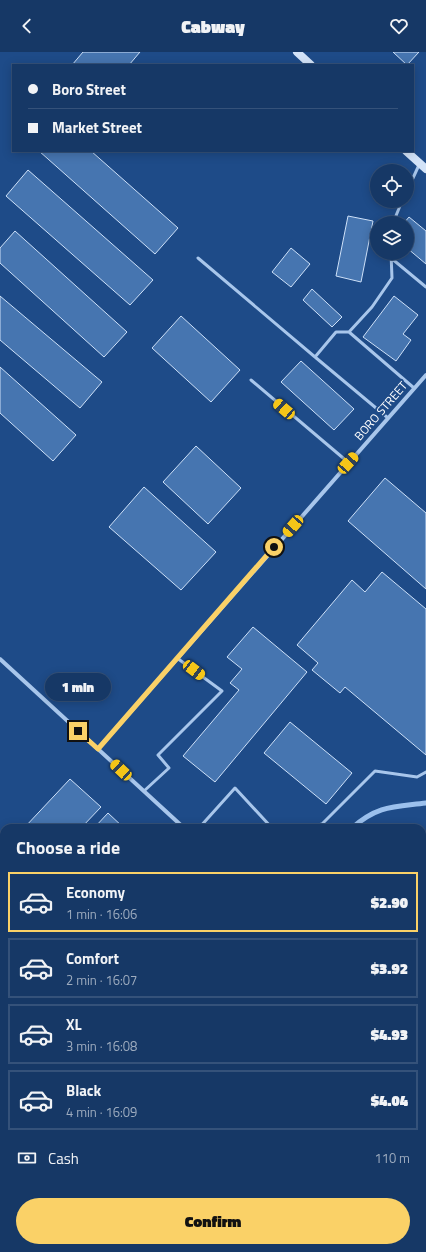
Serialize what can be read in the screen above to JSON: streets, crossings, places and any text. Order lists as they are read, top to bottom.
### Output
{
  "streets": {
    "street": ["BORO STREET"]
  },
  "page": {
    "header": "Cabway",
    "banner": ["Boro Street", "Market Street"],
    "bubble": "1 min",
    "heading": "Choose a ride",
    "list": [
      {
        "name": "Economy",
        "note": "1 min · 16:06",
        "value": "$2.90"
      },
      {
        "name": "Comfort",
        "note": "2 min · 16:07",
        "value": "$3.92"
      },
      {
        "name": "XL",
        "note": "3 min · 16:08",
        "value": "$4.93"
      },
      {
        "name": "Black",
        "note": "4 min · 16:09",
        "value": "$4.04"
      }
    ],
    "pay": ["Cash", "110 m"],
    "buttons": "Confirm"
  }
}
